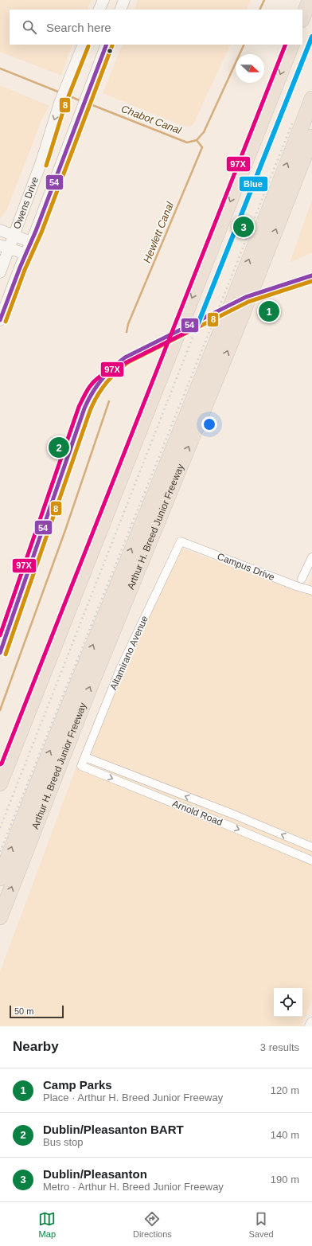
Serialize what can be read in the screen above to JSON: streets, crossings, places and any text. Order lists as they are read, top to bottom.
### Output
{
  "streets": {
    "highway": ["Arthur H. Breed Junior Freeway"],
    "street": [
      "Owens Drive",
      "Campus Drive",
      "Altamirano Avenue",
      "Arnold Road"
    ]
  },
  "crossings": [
    ["Campus Drive", "Altamirano Avenue"],
    ["Altamirano Avenue", "Arnold Road"]
  ],
  "water": ["Chabot Canal", "Hewlett Canal"],
  "lines": [
    "transit line Blue",
    "transit line 54",
    "transit line 97X",
    "transit line 8"
  ],
  "scale_bar": "50 m",
  "north": "right",
  "page": {
    "search": "Search here",
    "pins": ["3", "1", "2"],
    "scale": "50 m",
    "heading": ["Nearby", "3 results"],
    "list": [
      {
        "mark": "1",
        "name": "Camp Parks",
        "note": "Place · Arthur H. Breed Junior Freeway",
        "value": "120 m"
      },
      {
        "mark": "2",
        "name": "Dublin/Pleasanton BART",
        "note": "Bus stop",
        "value": "140 m"
      },
      {
        "mark": "3",
        "name": "Dublin/Pleasanton",
        "note": "Metro · Arthur H. Breed Junior Freeway",
        "value": "190 m"
      }
    ],
    "nav": ["Map", "Directions", "Saved"]
  }
}
